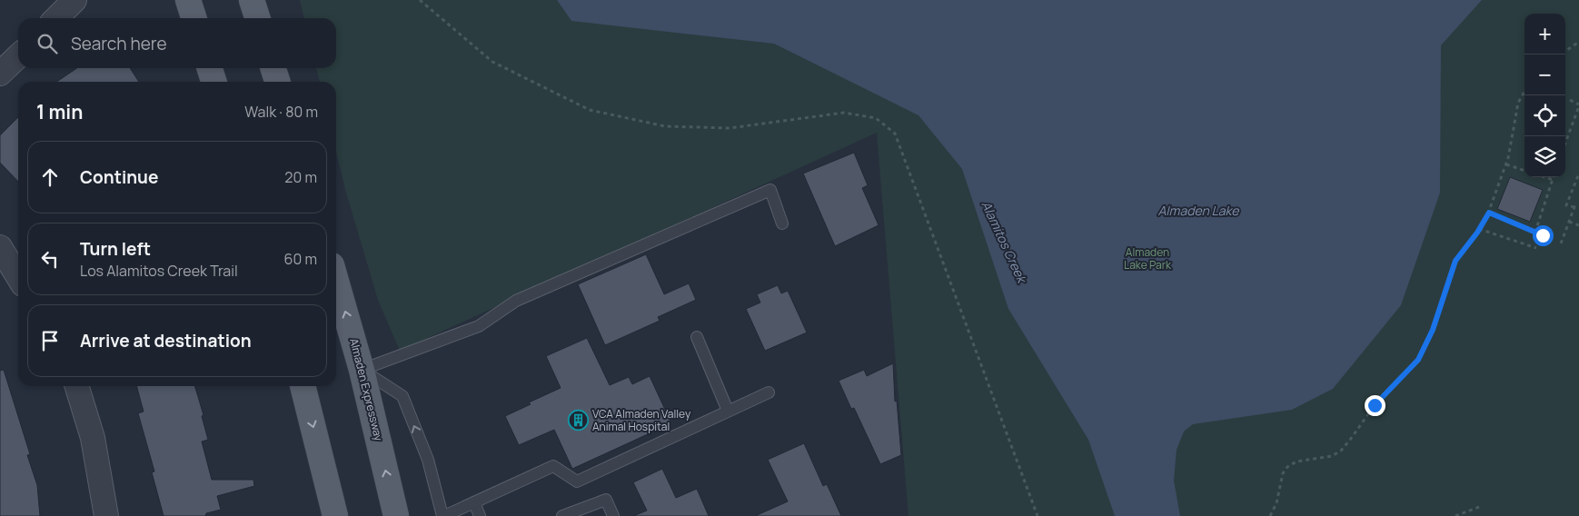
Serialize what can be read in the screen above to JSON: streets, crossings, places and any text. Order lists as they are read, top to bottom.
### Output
{
  "streets": {
    "main road": ["Almaden Expressway"]
  },
  "water": ["Almaden Lake", "Alamitos Creek"],
  "parks": ["Almaden Lake Park"],
  "places": {
    "building": ["VCA Almaden Valley Animal Hospital"]
  },
  "page": {
    "map_buttons": ["+", "−"],
    "search": "Search here",
    "heading": ["1 min", "Walk · 80 m"],
    "list": [
      ["Continue", "20 m"],
      ["Turn left", "Los Alamitos Creek Trail", "60 m"],
      "Arrive at destination"
    ]
  }
}
